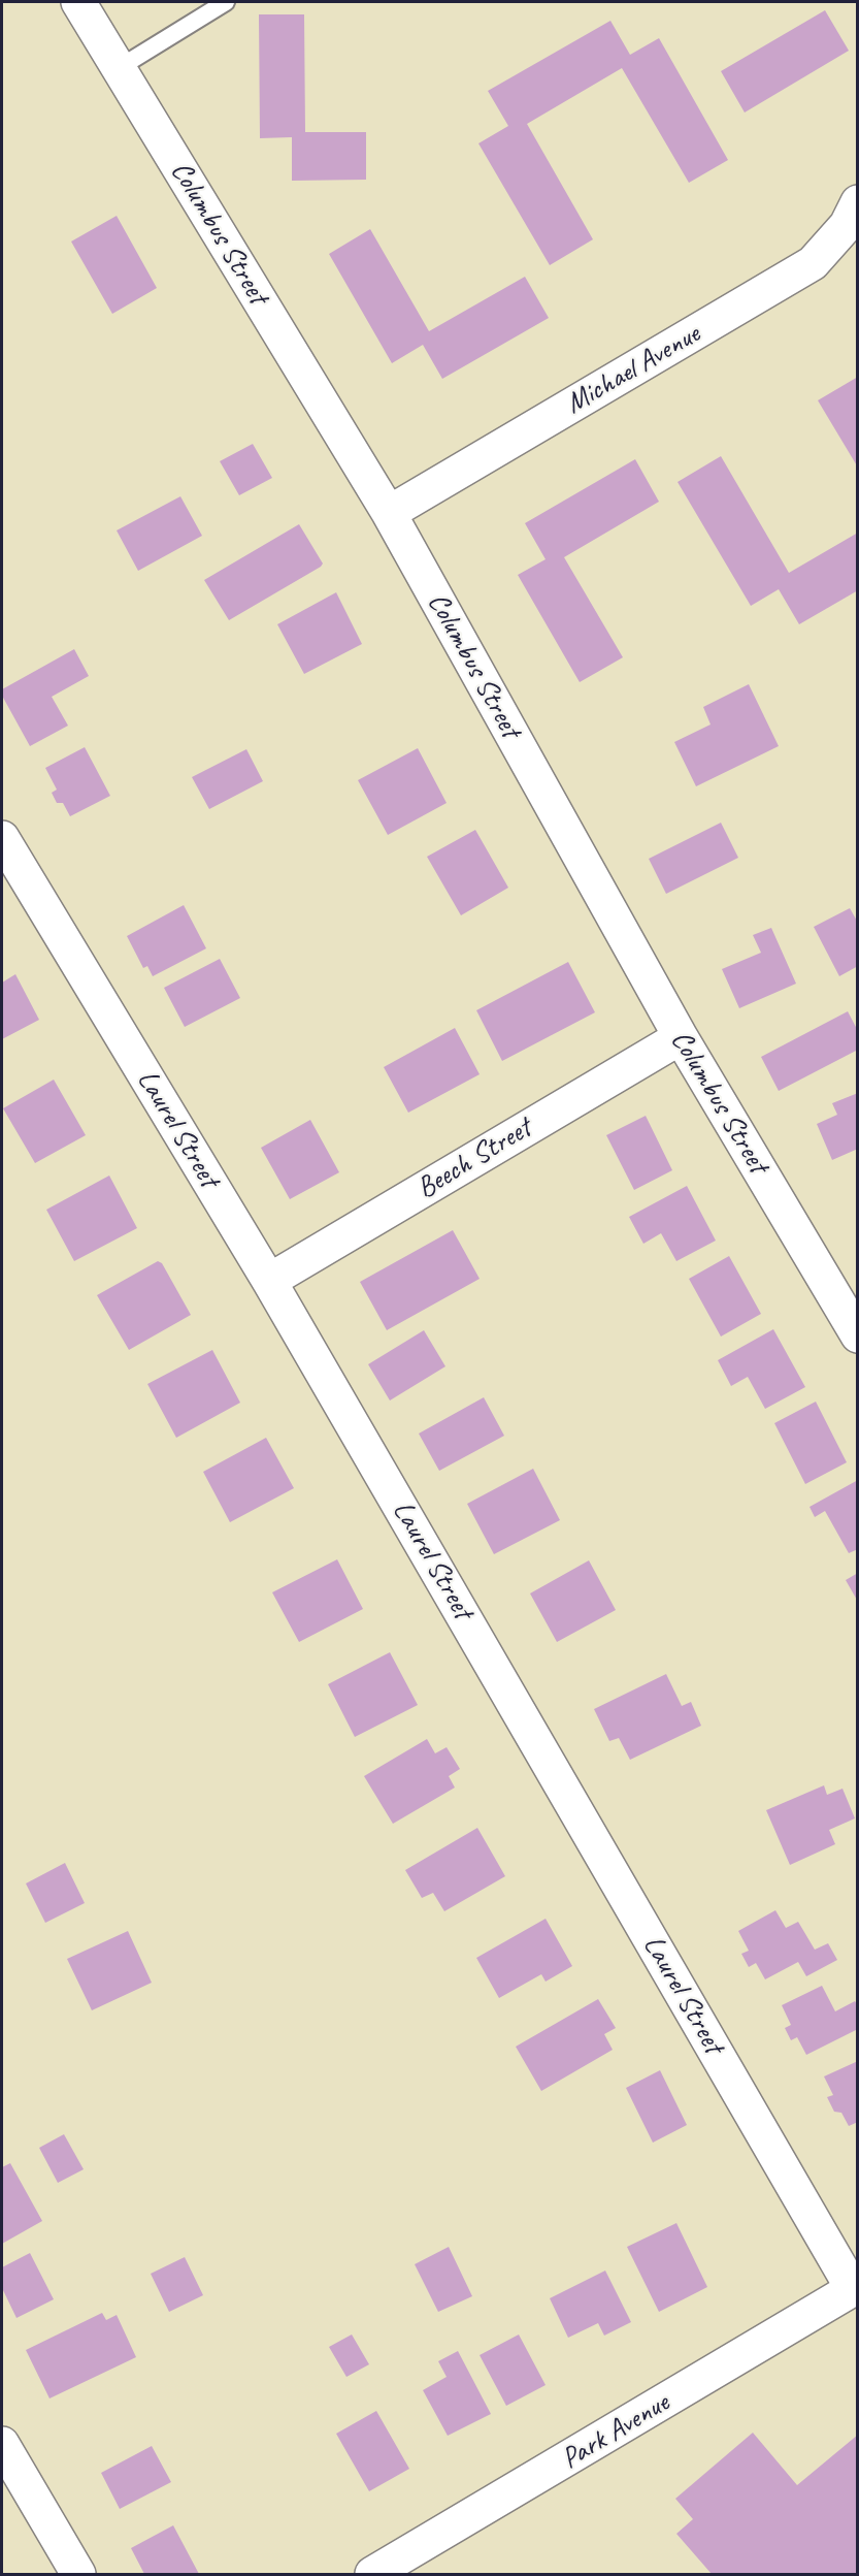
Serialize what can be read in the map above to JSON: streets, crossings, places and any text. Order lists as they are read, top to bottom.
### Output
{
  "streets": {
    "street": [
      "Columbus Street",
      "Michael Avenue",
      "Laurel Street",
      "Beech Street",
      "Park Avenue"
    ]
  },
  "crossings": [
    ["Columbus Street", "Michael Avenue"],
    ["Columbus Street", "Beech Street"],
    ["Laurel Street", "Beech Street"],
    ["Laurel Street", "Park Avenue"]
  ]
}
